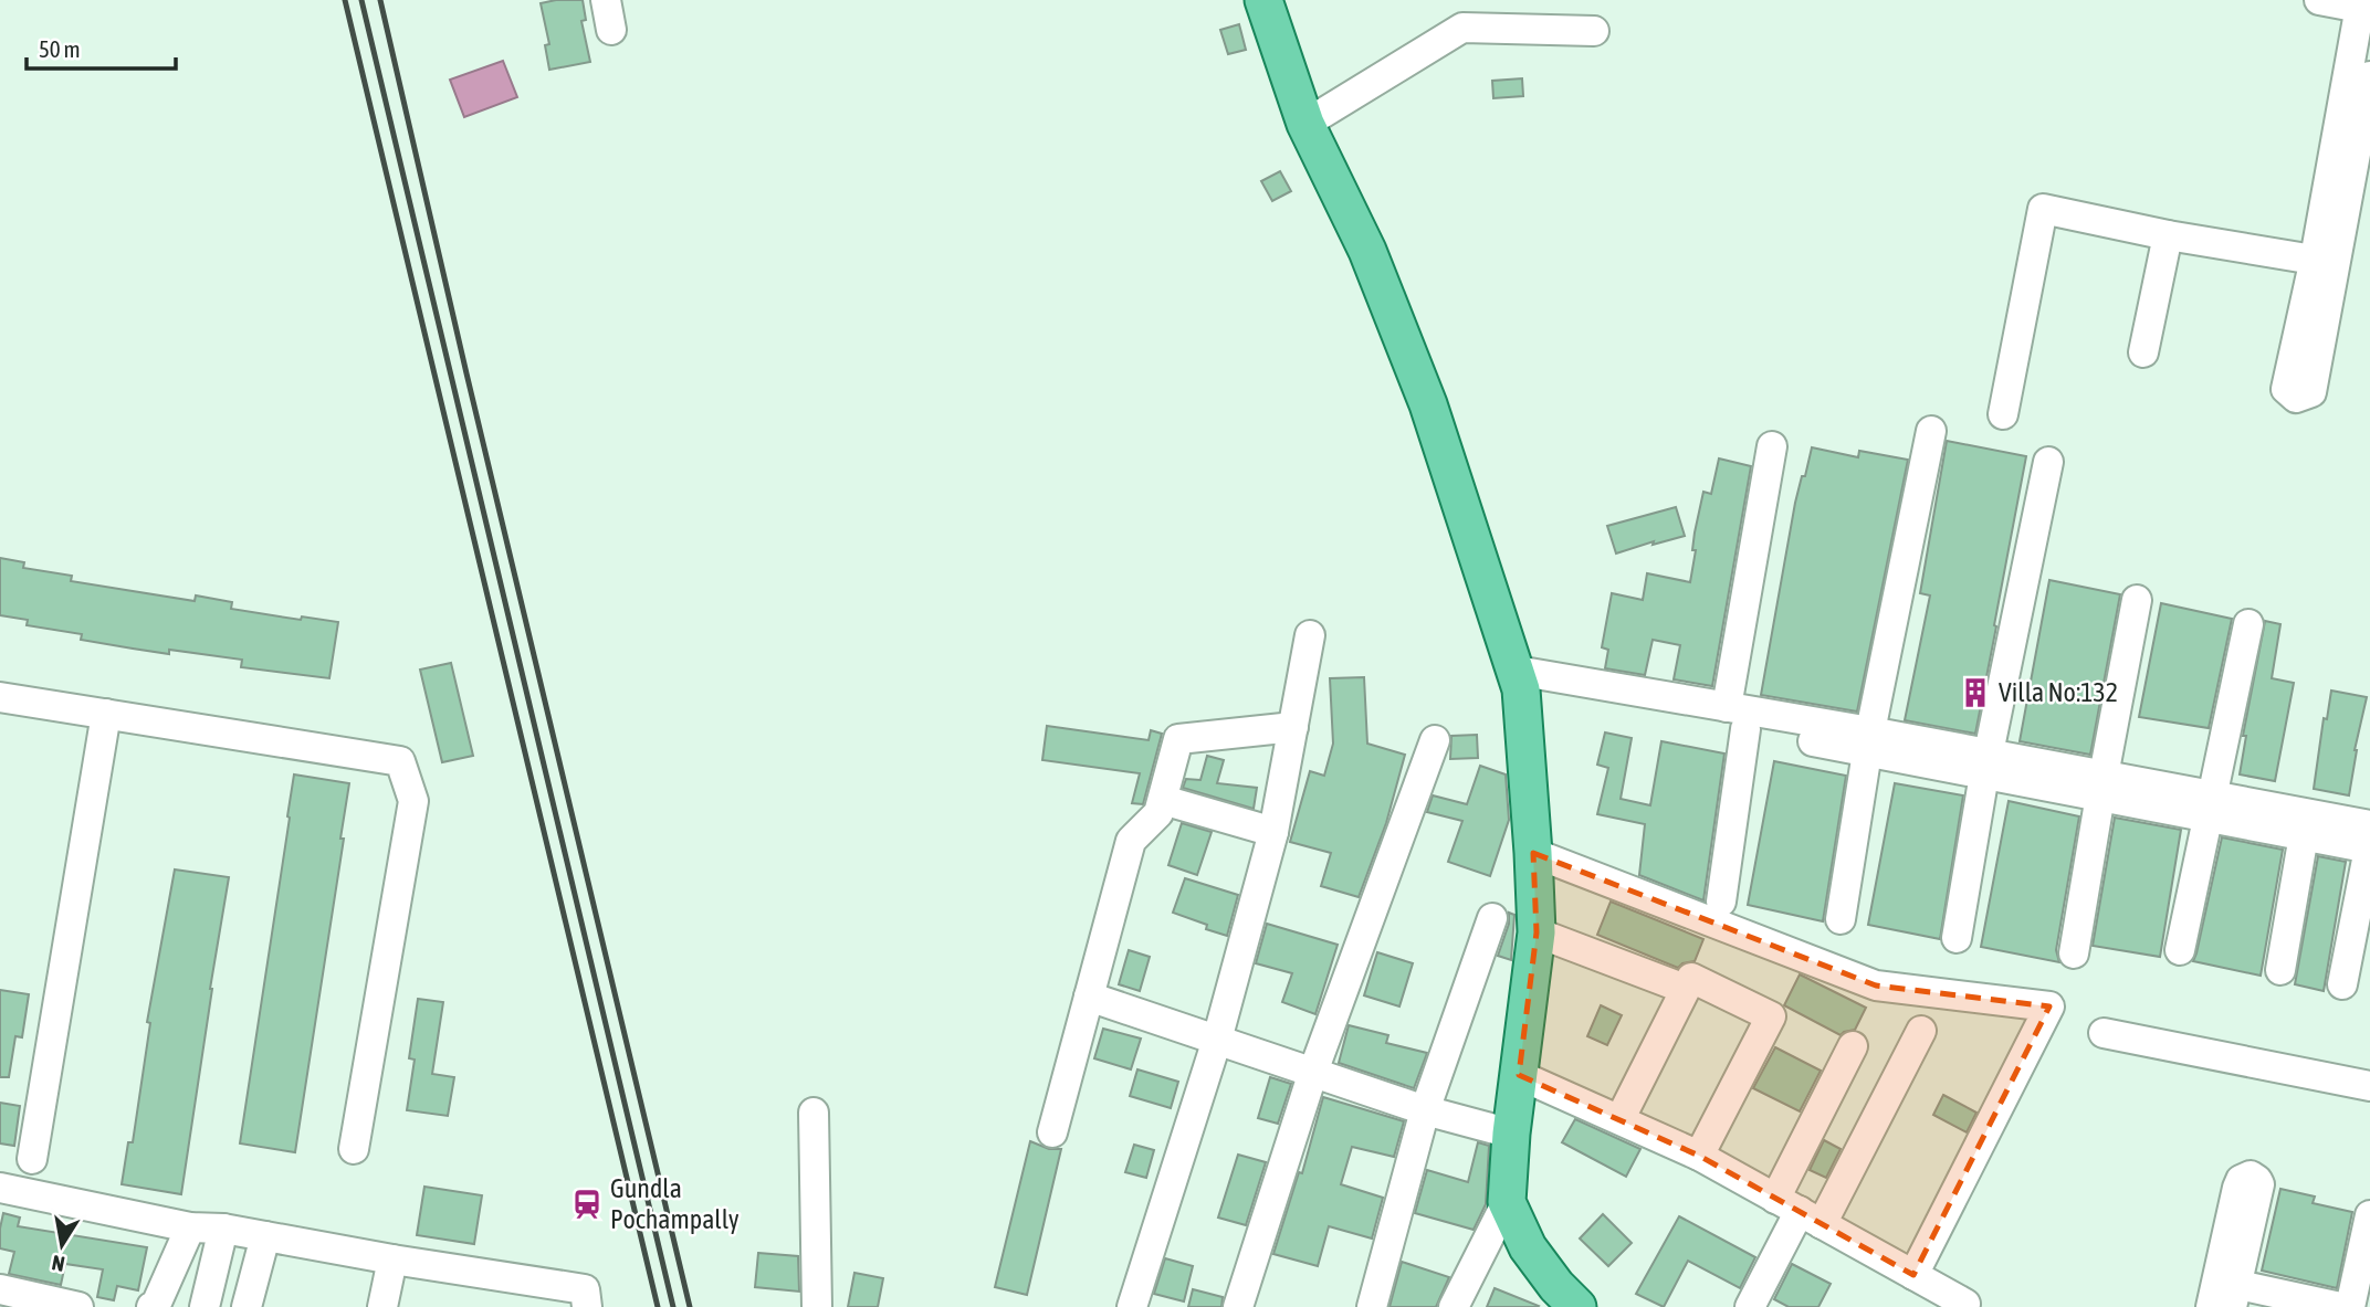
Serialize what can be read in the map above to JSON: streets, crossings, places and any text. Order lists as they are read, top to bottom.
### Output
{
  "places": {
    "building": ["Villa No:132"],
    "station": ["Gundla Pochampally"]
  },
  "scale_bar": "50 m",
  "north": "bottom"
}
